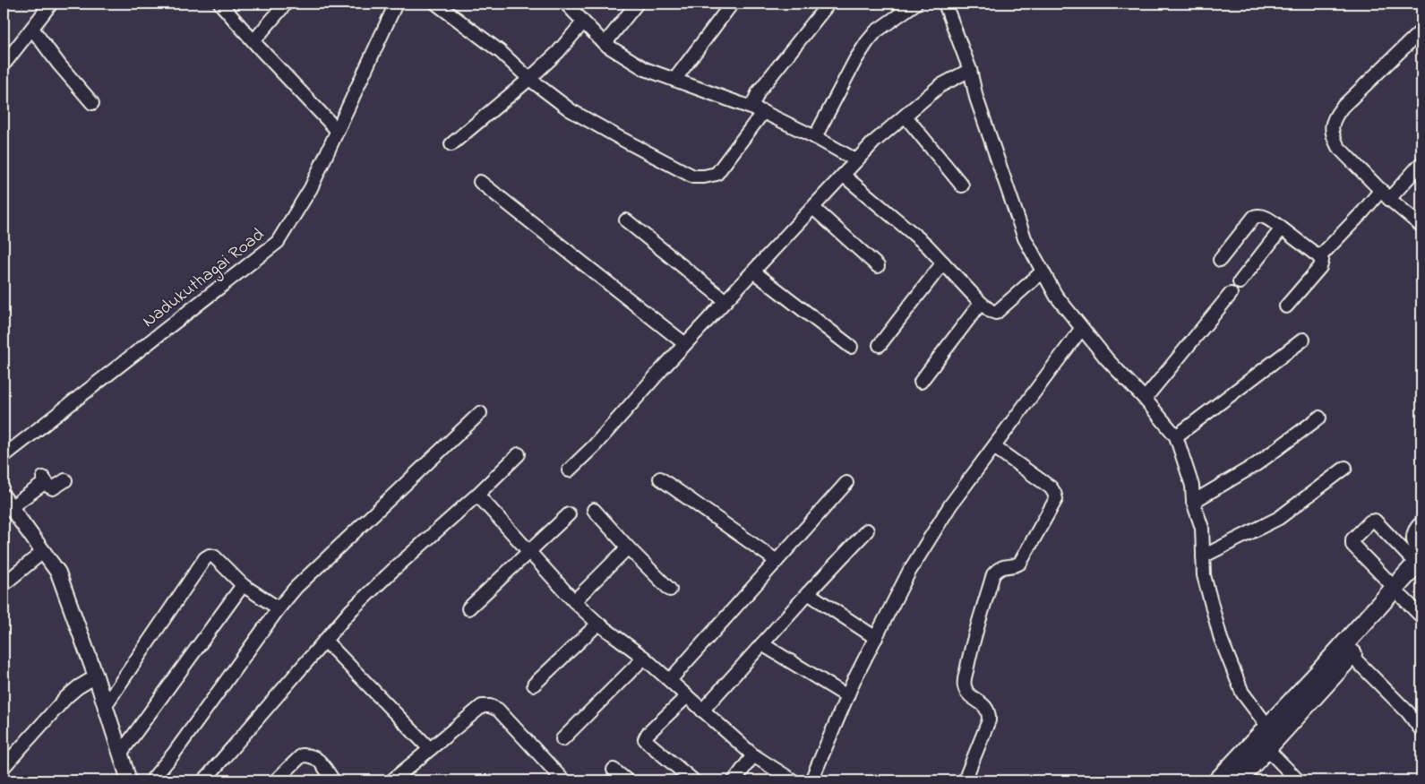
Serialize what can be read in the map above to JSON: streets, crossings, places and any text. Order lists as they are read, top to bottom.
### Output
{
  "streets": {
    "street": ["Nadukuthagai Road"]
  }
}
